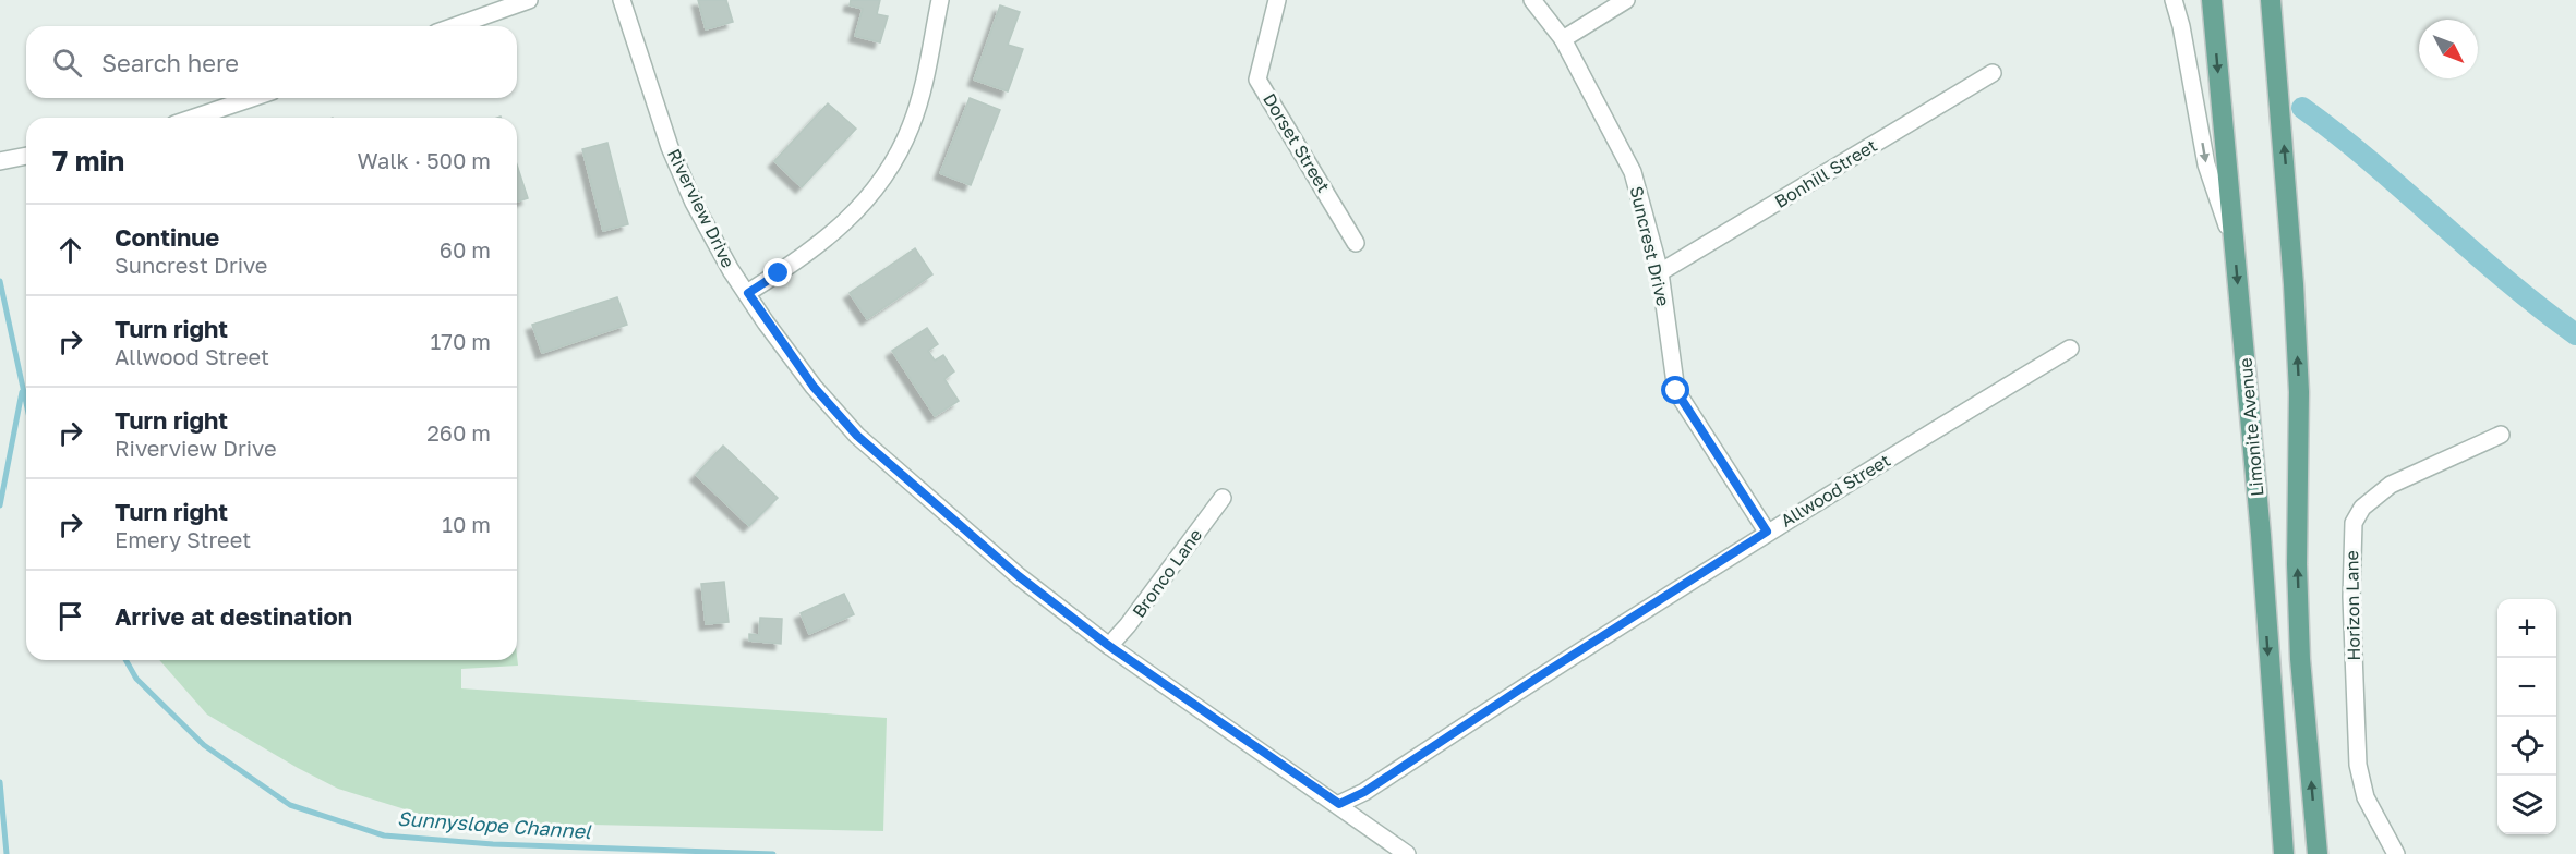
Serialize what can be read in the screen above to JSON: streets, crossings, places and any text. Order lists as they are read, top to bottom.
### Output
{
  "streets": {
    "main road": ["Limonite Avenue"],
    "street": [
      "Dorset Street",
      "Bonhill Street",
      "Riverview Drive",
      "Suncrest Drive",
      "Allwood Street",
      "Bronco Lane",
      "Horizon Lane"
    ]
  },
  "crossings": [
    ["Bonhill Street", "Suncrest Drive"],
    ["Riverview Drive", "Allwood Street"],
    ["Riverview Drive", "Bronco Lane"],
    ["Suncrest Drive", "Allwood Street"]
  ],
  "water": ["Sunnyslope Channel"],
  "north": "bottom right",
  "page": {
    "search": "Search here",
    "heading": ["7 min", "Walk · 500 m"],
    "list": [
      ["Continue", "Suncrest Drive", "60 m"],
      ["Turn right", "Allwood Street", "170 m"],
      ["Turn right", "Riverview Drive", "260 m"],
      ["Turn right", "Emery Street", "10 m"],
      "Arrive at destination"
    ],
    "map_buttons": ["+", "−"]
  }
}
